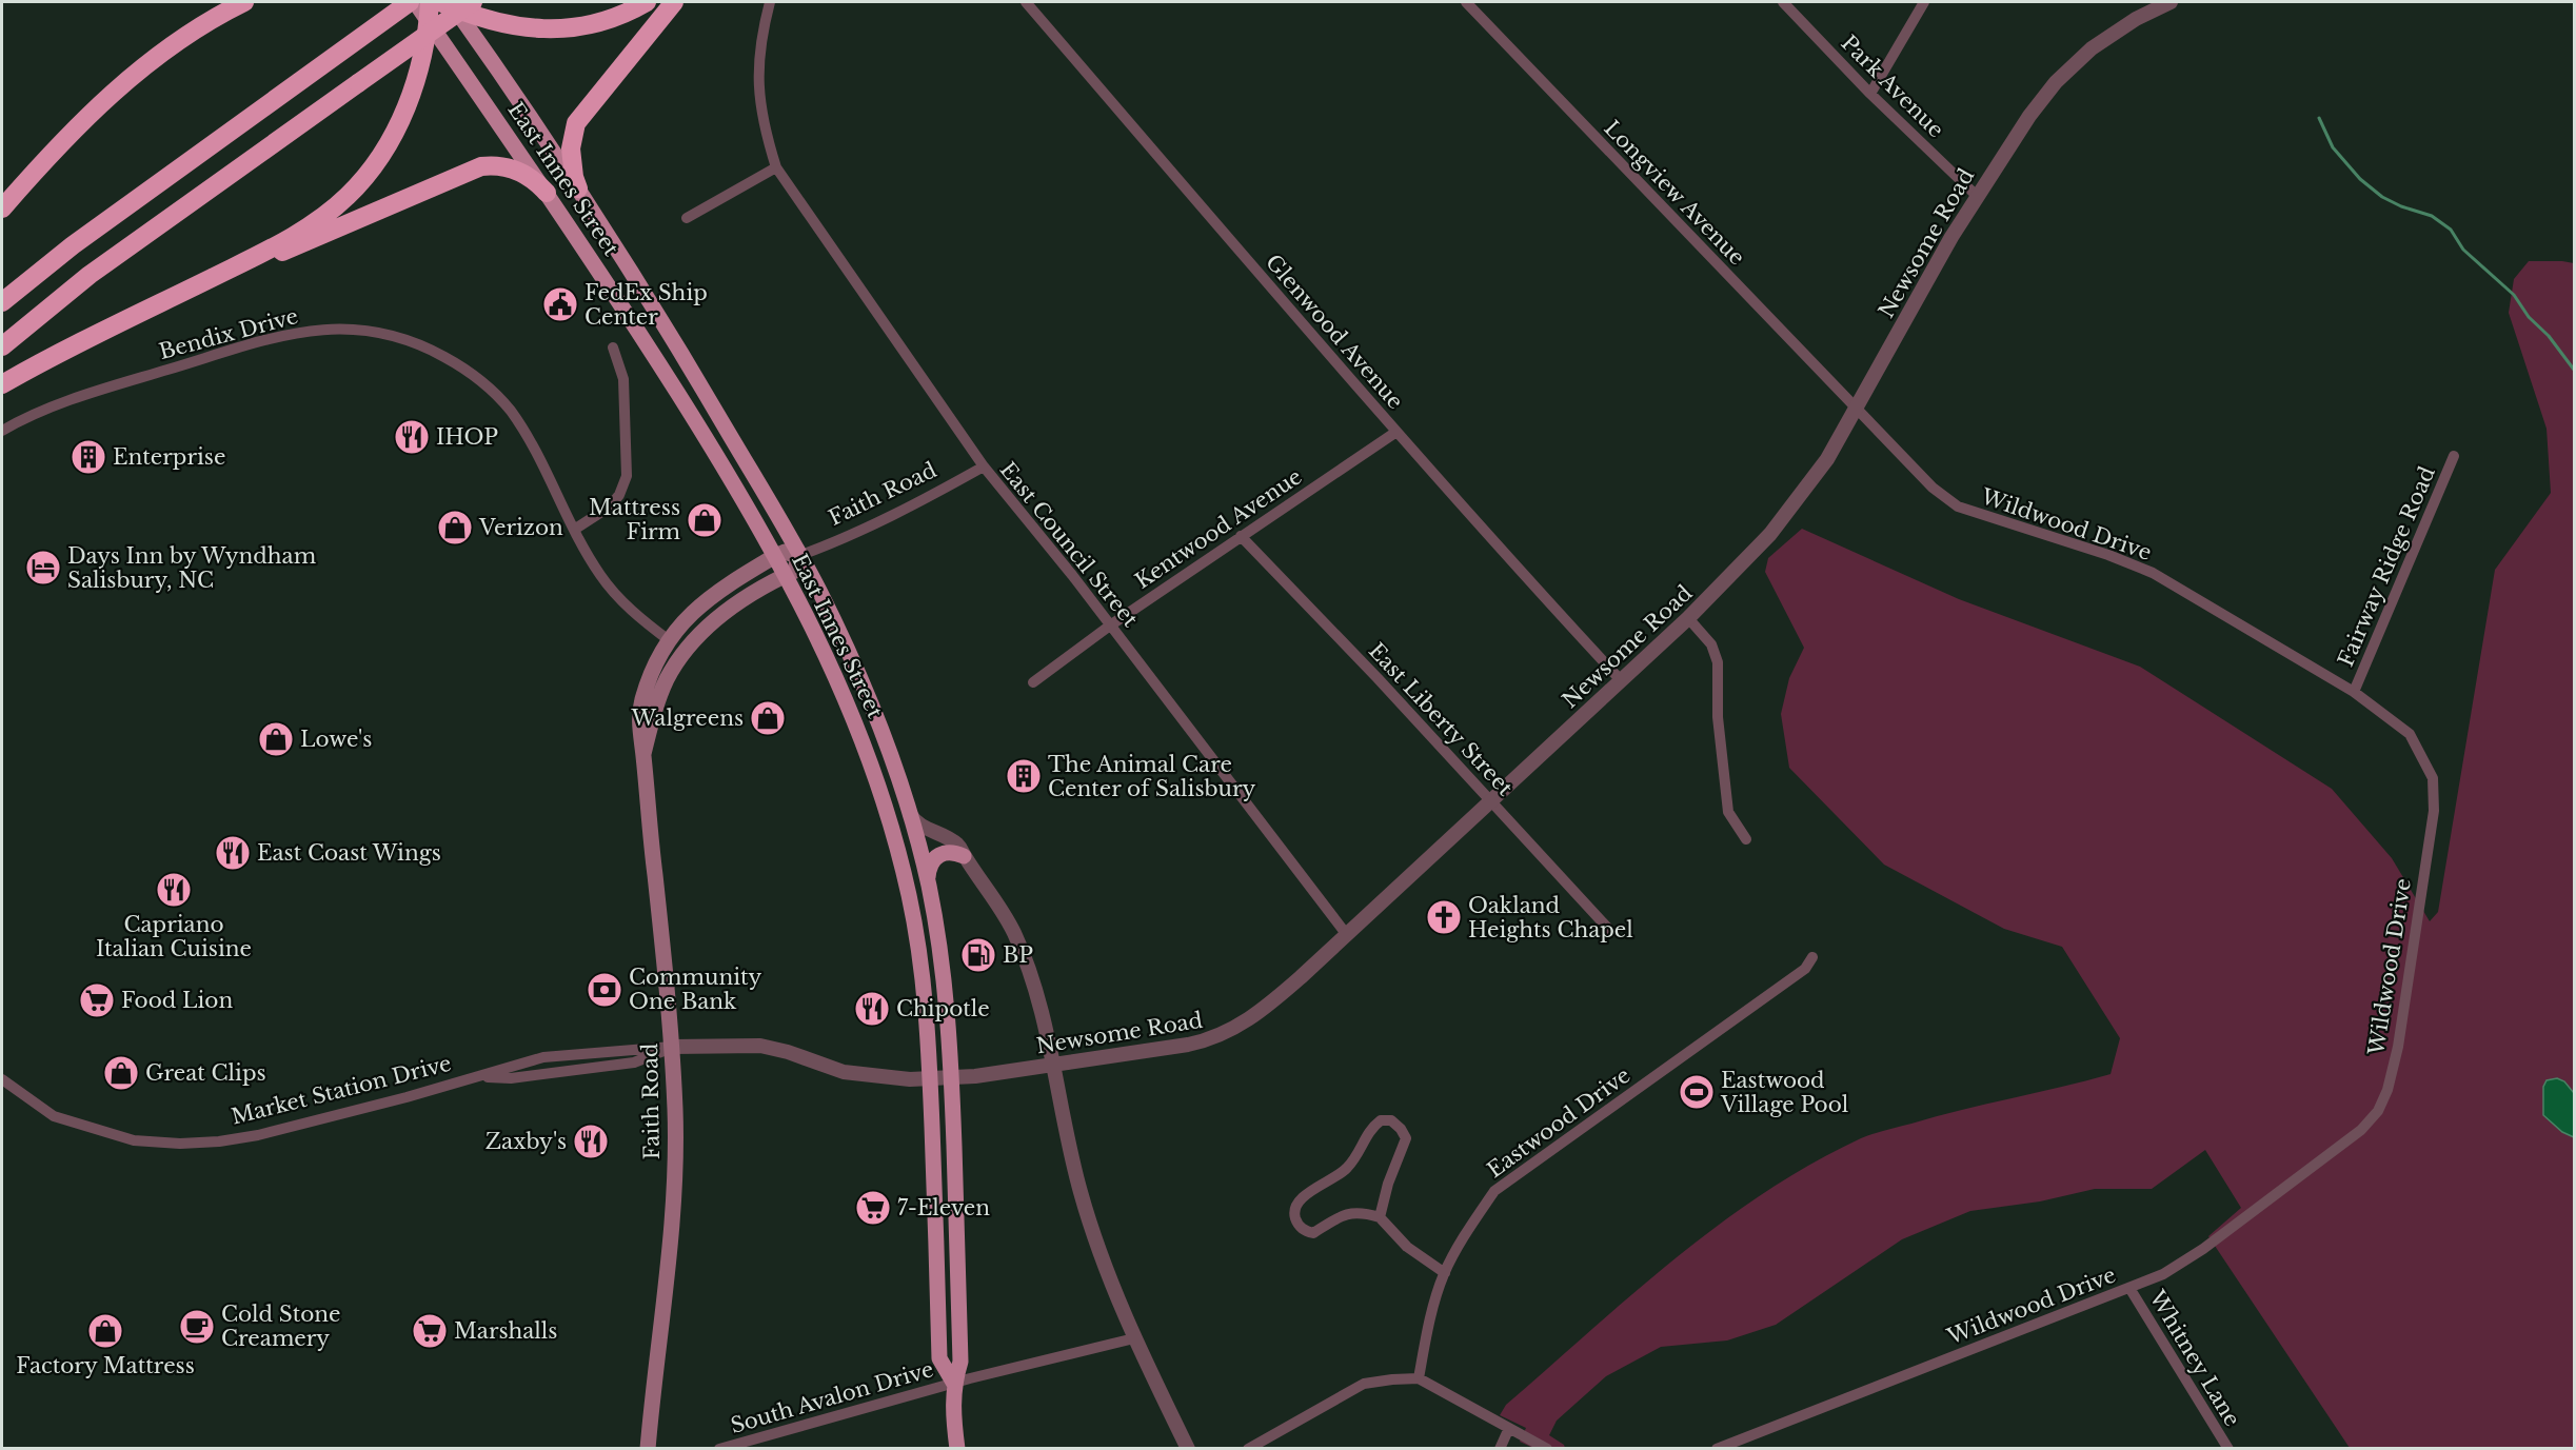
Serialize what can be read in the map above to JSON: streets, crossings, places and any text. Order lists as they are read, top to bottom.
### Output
{
  "streets": {
    "main road": ["East Innes Street", "Faith Road"],
    "street": [
      "Park Avenue",
      "Longview Avenue",
      "Newsome Road",
      "Glenwood Avenue",
      "Bendix Drive",
      "Wildwood Drive",
      "Kentwood Avenue",
      "East Council Street",
      "Fairway Ridge Road",
      "East Liberty Street",
      "Market Station Drive",
      "Eastwood Drive",
      "Whitney Lane",
      "South Avalon Drive"
    ]
  },
  "crossings": [
    ["Park Avenue", "Newsome Road"],
    ["East Innes Street", "Newsome Road"],
    ["East Innes Street", "Faith Road"],
    ["East Innes Street", "Market Station Drive"],
    ["East Innes Street", "South Avalon Drive"],
    ["Longview Avenue", "Newsome Road"],
    ["Longview Avenue", "Wildwood Drive"],
    ["Newsome Road", "Glenwood Avenue"],
    ["Newsome Road", "Wildwood Drive"],
    ["Newsome Road", "East Council Street"],
    ["Newsome Road", "East Liberty Street"],
    ["Newsome Road", "Market Station Drive"],
    ["Glenwood Avenue", "Kentwood Avenue"],
    ["Bendix Drive", "Faith Road"],
    ["Faith Road", "East Council Street"],
    ["Faith Road", "Market Station Drive"],
    ["Wildwood Drive", "Fairway Ridge Road"],
    ["Wildwood Drive", "Whitney Lane"],
    ["Kentwood Avenue", "East Council Street"],
    ["Kentwood Avenue", "East Liberty Street"]
  ],
  "places": {
    "public building": ["FedEx Ship Center"],
    "restaurant": [
      "IHOP",
      "East Coast Wings",
      "Capriano Italian Cuisine",
      "Chipotle",
      "Zaxby's"
    ],
    "building": ["Enterprise", "The Animal Care Center of Salisbury"],
    "shop": [
      "Mattress Firm",
      "Verizon",
      "Walgreens",
      "Lowe's",
      "Great Clips",
      "Factory Mattress"
    ],
    "hotel": ["Days Inn by Wyndham Salisbury, NC"],
    "church": ["Oakland Heights Chapel"],
    "fuel station": ["BP"],
    "bank": ["Community One Bank"],
    "supermarket": ["Food Lion", "7-Eleven", "Marshalls"],
    "sports": ["Eastwood Village Pool"],
    "cafe": ["Cold Stone Creamery"]
  }
}
